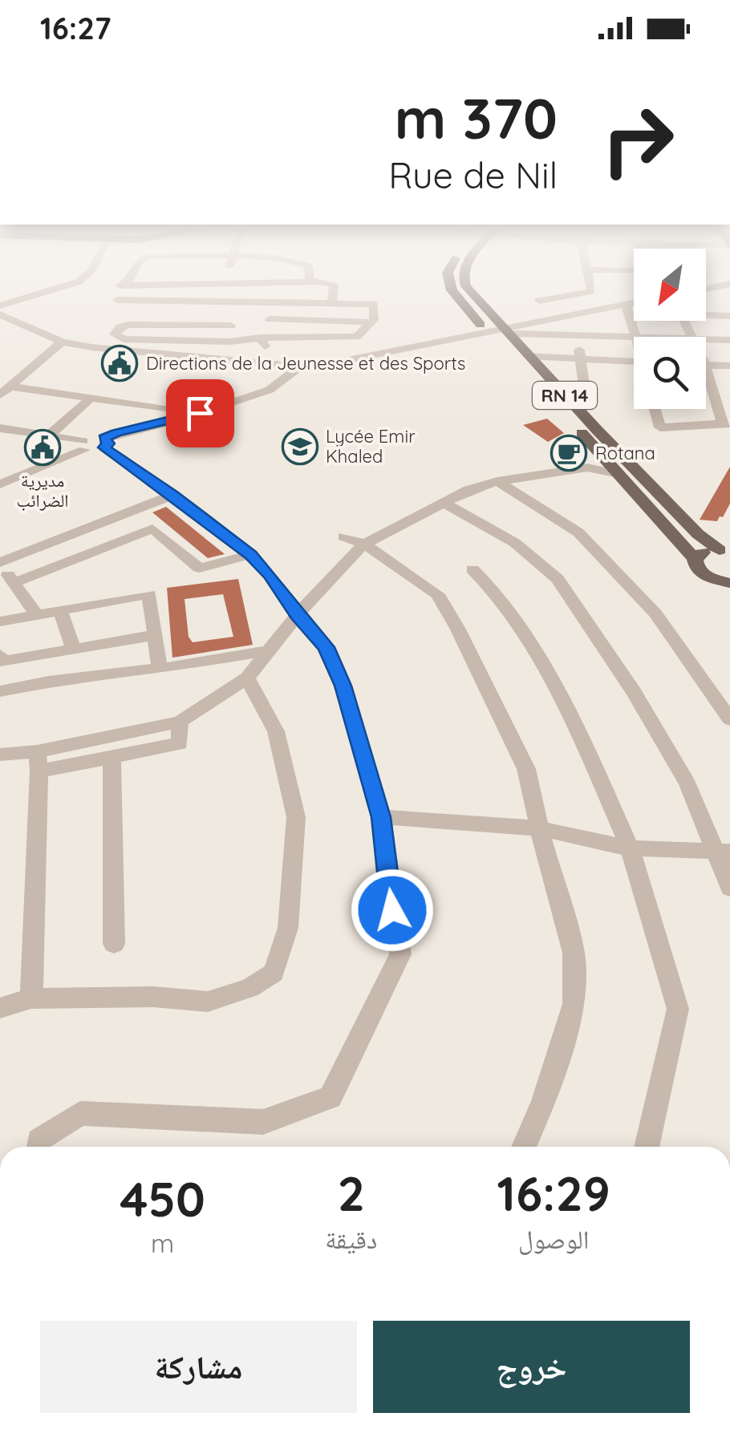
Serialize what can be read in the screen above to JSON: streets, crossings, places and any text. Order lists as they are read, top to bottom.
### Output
{
  "streets": {
    "main road": ["RN 14"]
  },
  "places": {
    "public building": ["Directions de la Jeunesse et des Sports", "مديرية الضرائب"],
    "school or university": ["Lycée Emir Khaled"],
    "cafe": ["Rotana"]
  },
  "north": "bottom left",
  "page": {
    "status": "16:27",
    "turn": ["370 m", "Rue de Nil"],
    "eta": [
      "16:29",
      "الوصول",
      "2",
      "دقيقة",
      "450",
      "m"
    ],
    "buttons": ["خروج", "مشاركة"]
  }
}
